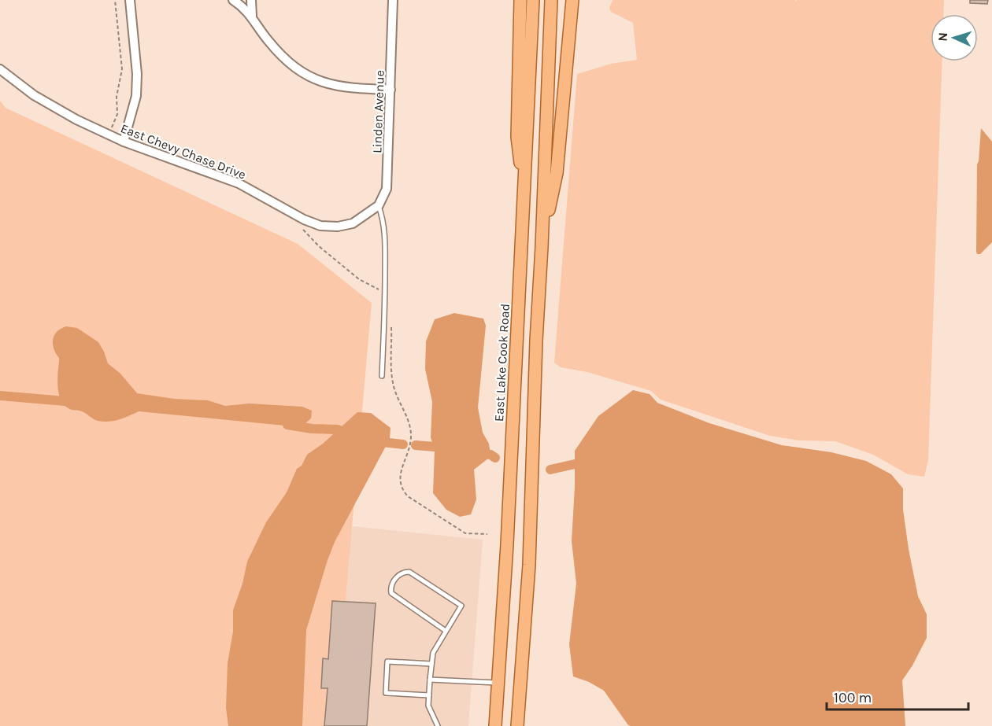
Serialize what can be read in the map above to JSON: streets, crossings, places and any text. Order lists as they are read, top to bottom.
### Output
{
  "streets": {
    "main road": ["East Lake Cook Road"],
    "street": ["Linden Avenue", "East Chevy Chase Drive"]
  },
  "crossings": [
    ["Linden Avenue", "East Chevy Chase Drive"]
  ],
  "scale_bar": "100 m",
  "north": "left"
}
